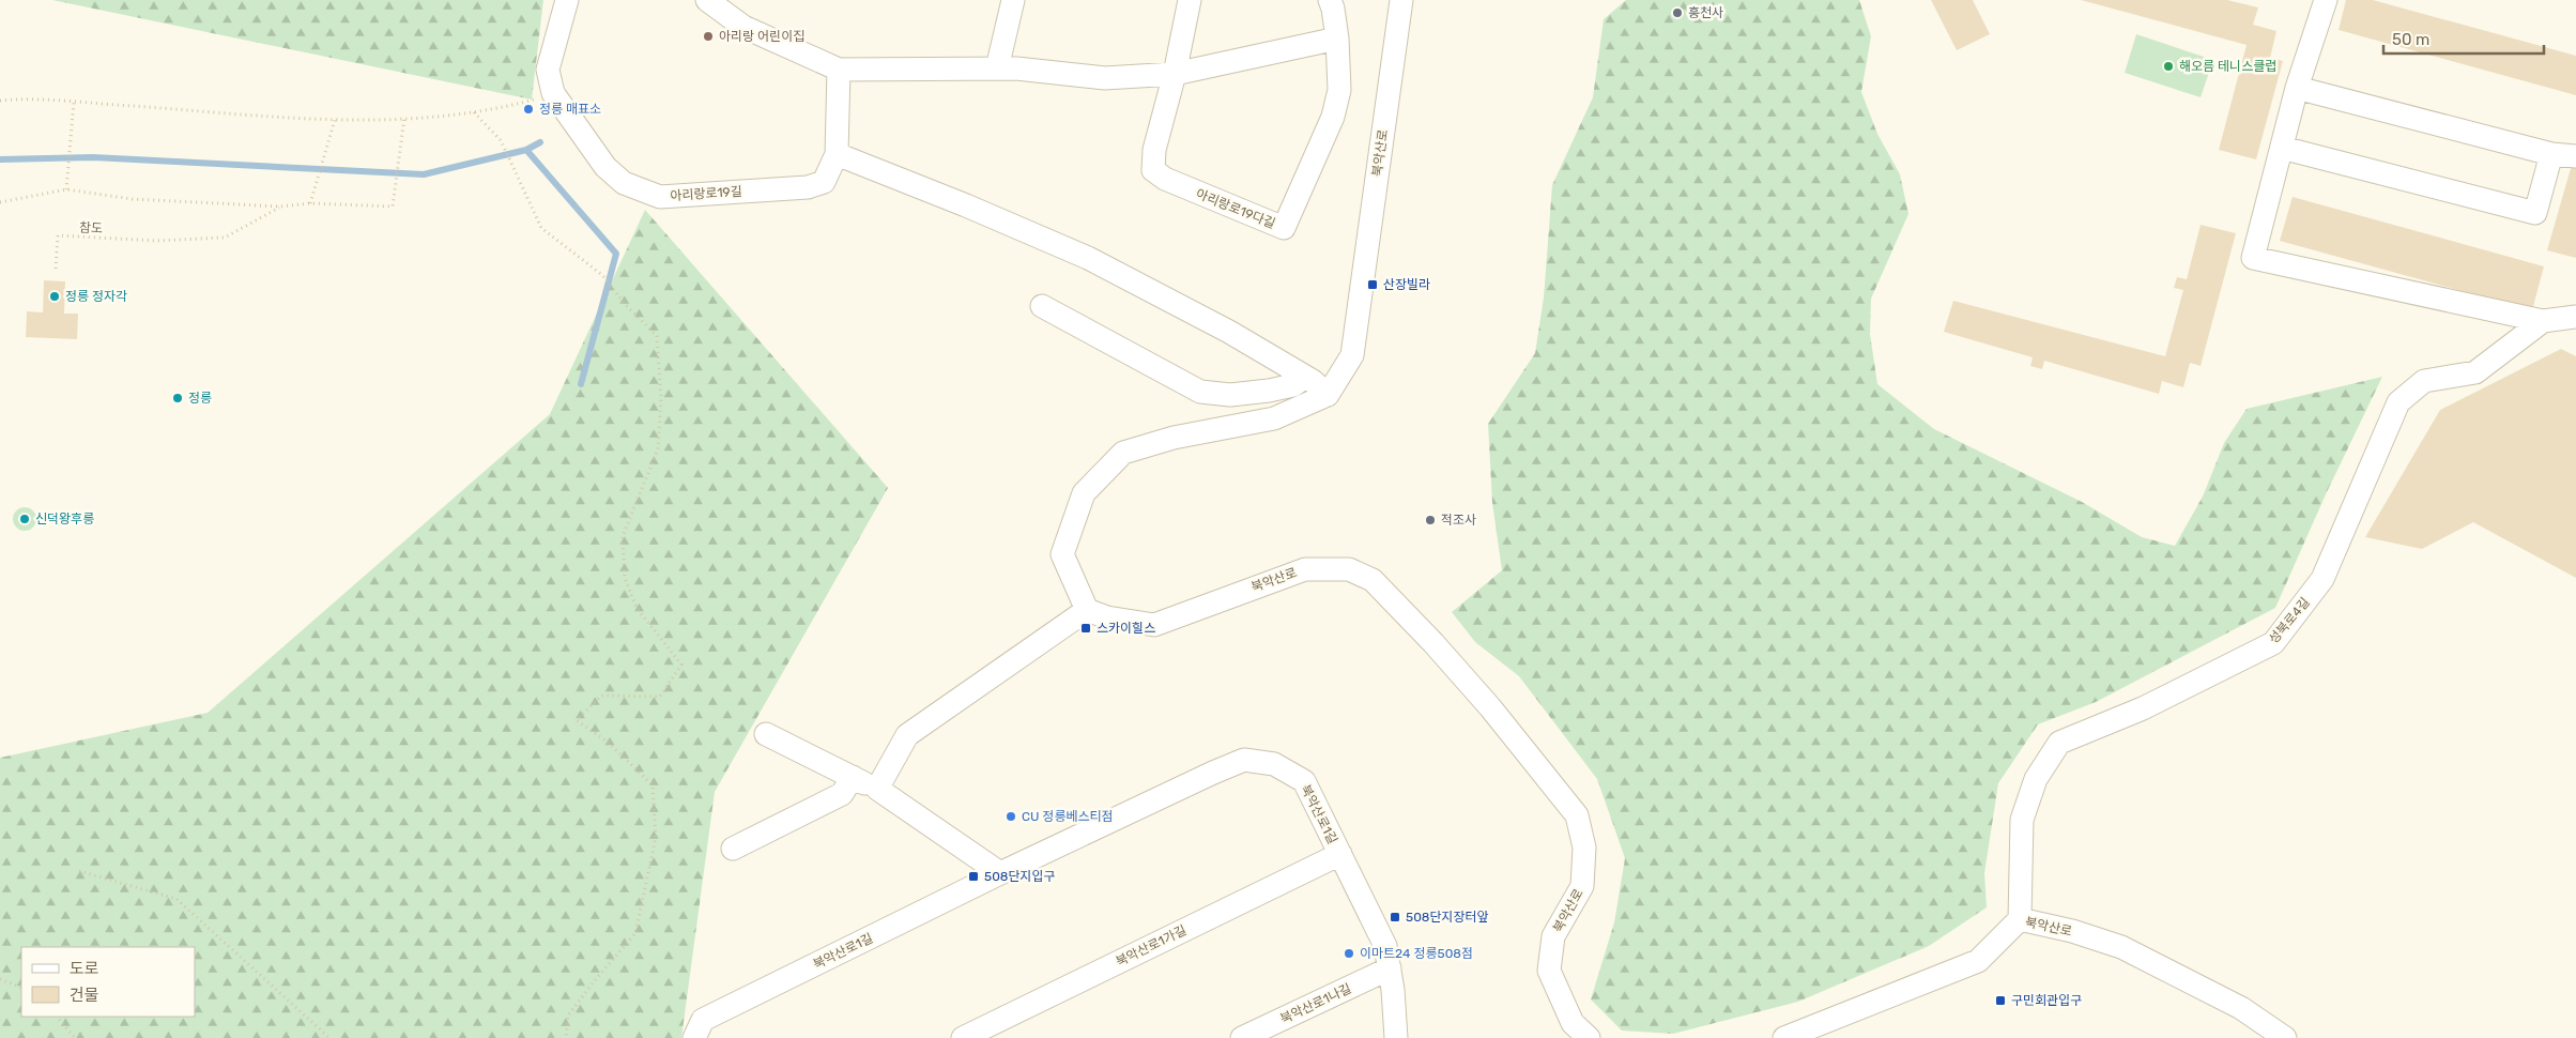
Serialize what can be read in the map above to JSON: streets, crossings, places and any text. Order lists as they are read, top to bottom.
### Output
{
  "streets": {
    "street": [
      "북악산로",
      "아리랑로19길",
      "아리랑로19다길",
      "성북로4길",
      "북악산로1길",
      "북악산로1가길",
      "북악산로1나길"
    ],
    "path": ["참도"]
  },
  "crossings": [
    ["북악산로", "성북로4길"],
    ["북악산로1길", "북악산로1가길"],
    ["북악산로1길", "북악산로1나길"]
  ],
  "places": {
    "other": [
      "흥천사",
      "아리랑 어린이집",
      "해오름 테니스클럽",
      "정릉 매표소",
      "정릉 정자각",
      "정릉",
      "신덕왕후릉",
      "적조사",
      "CU 정릉베스티점",
      "이마트24 정릉508점"
    ],
    "transit": [
      "산장빌라",
      "스카이힐스",
      "508단지입구",
      "508단지장터앞",
      "구민회관입구"
    ]
  },
  "legend": ["도로", "건물"],
  "scale_bar": "50 m"
}
